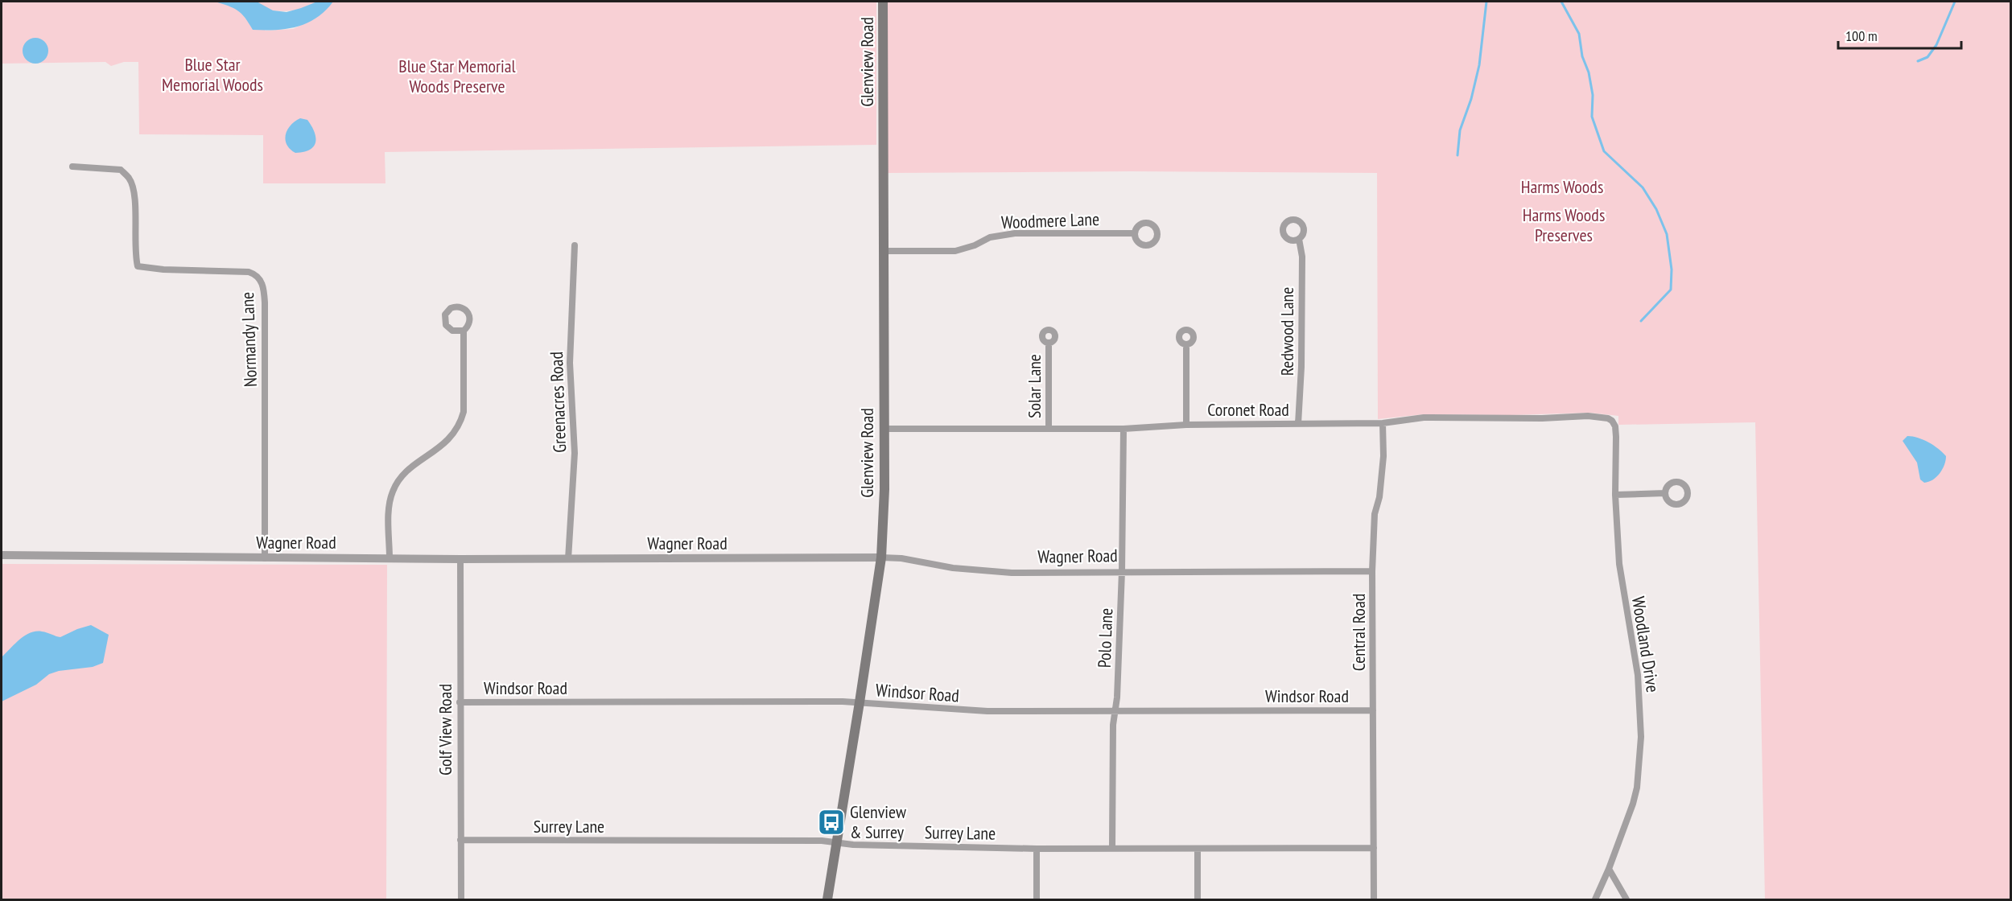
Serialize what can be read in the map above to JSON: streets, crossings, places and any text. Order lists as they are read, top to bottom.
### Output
{
  "streets": {
    "main road": ["Glenview Road"],
    "street": [
      "Woodmere Lane",
      "Redwood Lane",
      "Normandy Lane",
      "Solar Lane",
      "Greenacres Road",
      "Coronet Road",
      "Wagner Road",
      "Central Road",
      "Polo Lane",
      "Woodland Drive",
      "Windsor Road",
      "Golf View Road",
      "Surrey Lane"
    ]
  },
  "crossings": [
    ["Glenview Road", "Woodmere Lane"],
    ["Glenview Road", "Coronet Road"],
    ["Glenview Road", "Wagner Road"],
    ["Glenview Road", "Windsor Road"],
    ["Glenview Road", "Surrey Lane"],
    ["Redwood Lane", "Coronet Road"],
    ["Normandy Lane", "Wagner Road"],
    ["Solar Lane", "Coronet Road"],
    ["Greenacres Road", "Wagner Road"],
    ["Coronet Road", "Central Road"],
    ["Coronet Road", "Polo Lane"],
    ["Coronet Road", "Woodland Drive"],
    ["Wagner Road", "Central Road"],
    ["Wagner Road", "Polo Lane"],
    ["Wagner Road", "Golf View Road"],
    ["Central Road", "Windsor Road"],
    ["Central Road", "Surrey Lane"],
    ["Polo Lane", "Windsor Road"],
    ["Polo Lane", "Surrey Lane"],
    ["Windsor Road", "Golf View Road"],
    ["Golf View Road", "Surrey Lane"]
  ],
  "parks": [
    "Blue Star Memorial Woods",
    "Blue Star Memorial Woods Preserve",
    "Harms Woods",
    "Harms Woods Preserves"
  ],
  "places": {
    "bus stop": ["Glenview & Surrey"]
  },
  "scale_bar": "100 m"
}
